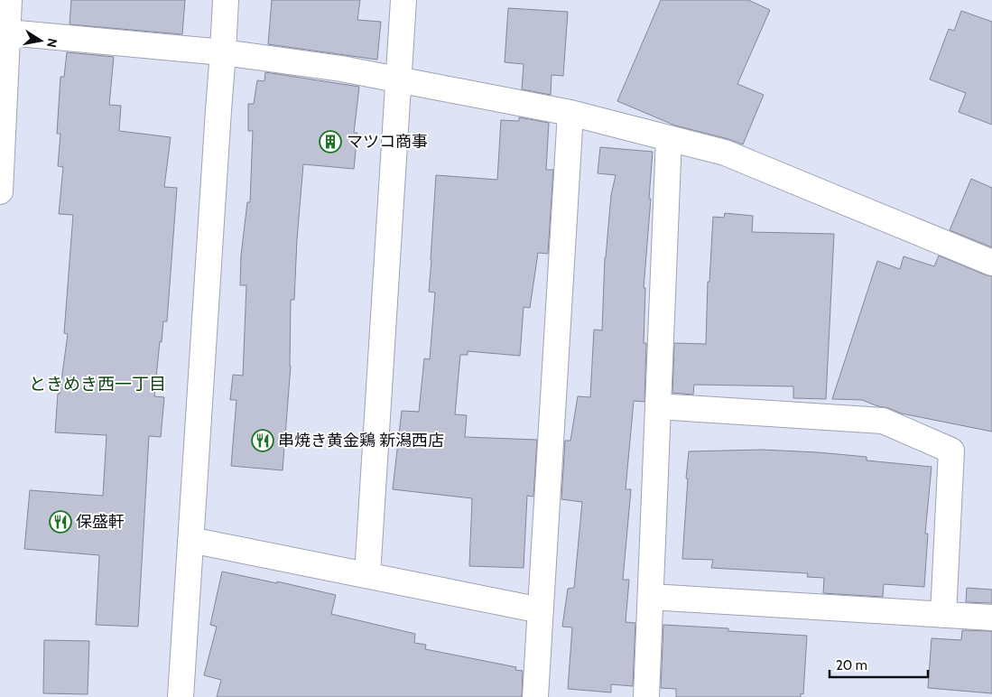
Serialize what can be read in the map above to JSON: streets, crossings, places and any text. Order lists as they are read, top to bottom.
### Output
{
  "districts": ["ときめき西一丁目"],
  "places": {
    "building": ["マツコ商事"],
    "restaurant": ["串焼き黄金鶏 新潟西店", "保盛軒"]
  },
  "scale_bar": "20 m",
  "north": "right"
}
